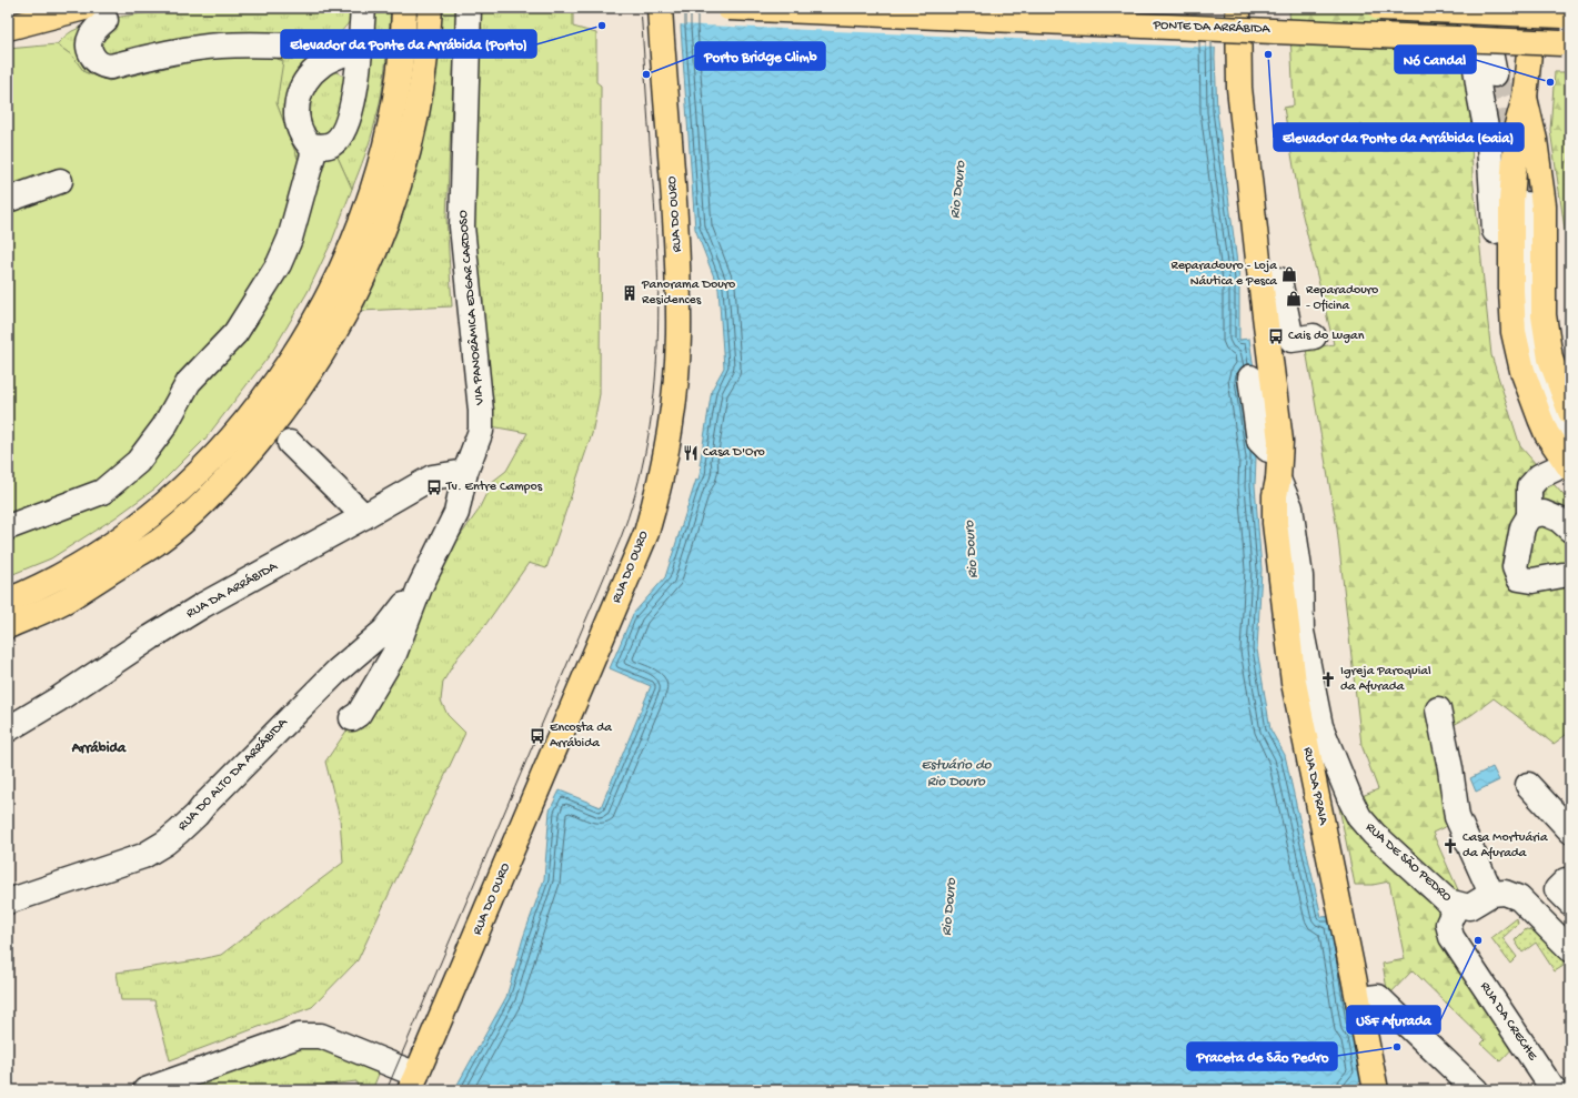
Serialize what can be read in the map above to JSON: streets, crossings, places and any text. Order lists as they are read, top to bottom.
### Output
{
  "streets": {
    "main road": ["PONTE DA ARRÁBIDA", "RUA DO OURO", "RUA DA PRAIA"],
    "street": [
      "VIA PANORÂMICA EDGAR CARDOSO",
      "RUA DA ARRÁBIDA",
      "RUA DO ALTO DA ARRÁBIDA",
      "RUA DE SÃO PEDRO",
      "RUA DA CRECHE"
    ]
  },
  "crossings": [
    ["VIA PANORÂMICA EDGAR CARDOSO", "RUA DA ARRÁBIDA"],
    ["VIA PANORÂMICA EDGAR CARDOSO", "RUA DO ALTO DA ARRÁBIDA"],
    ["RUA DA ARRÁBIDA", "RUA DO ALTO DA ARRÁBIDA"],
    ["RUA DA PRAIA", "RUA DE SÃO PEDRO"],
    ["RUA DE SÃO PEDRO", "RUA DA CRECHE"]
  ],
  "districts": ["Arrábida"],
  "water": ["Rio Douro", "Estuário do Rio Douro"],
  "places": {
    "other": [
      "Elevador da Ponte da Arrábida (Porto)",
      "Elevador da Ponte da Arrábida (Gaia)",
      "Porto Bridge Climb",
      "Nó Candal",
      "USF Afurada",
      "Praceta de São Pedro"
    ],
    "shop": ["Reparadouro - Loja Náutica e Pesca", "Reparadouro - Oficina"],
    "building": ["Panorama Douro Residences"],
    "bus stop": ["Cais do Lugan", "Tv. Entre Campos", "Encosta da Arrábida"],
    "restaurant": ["Casa D'Oro"],
    "church": ["Igreja Paroquial da Afurada", "Casa Mortuária da Afurada"]
  }
}
